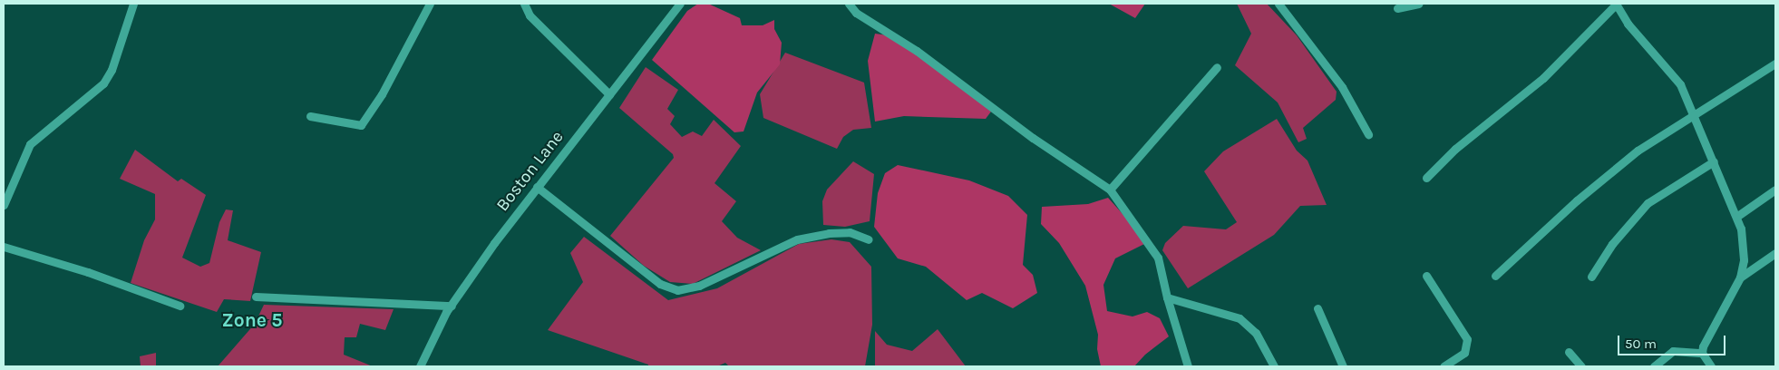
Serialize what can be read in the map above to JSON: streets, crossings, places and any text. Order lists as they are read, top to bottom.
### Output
{
  "streets": {
    "street": ["Boston Lane"]
  },
  "districts": ["Zone 5"],
  "scale_bar": "50 m"
}
